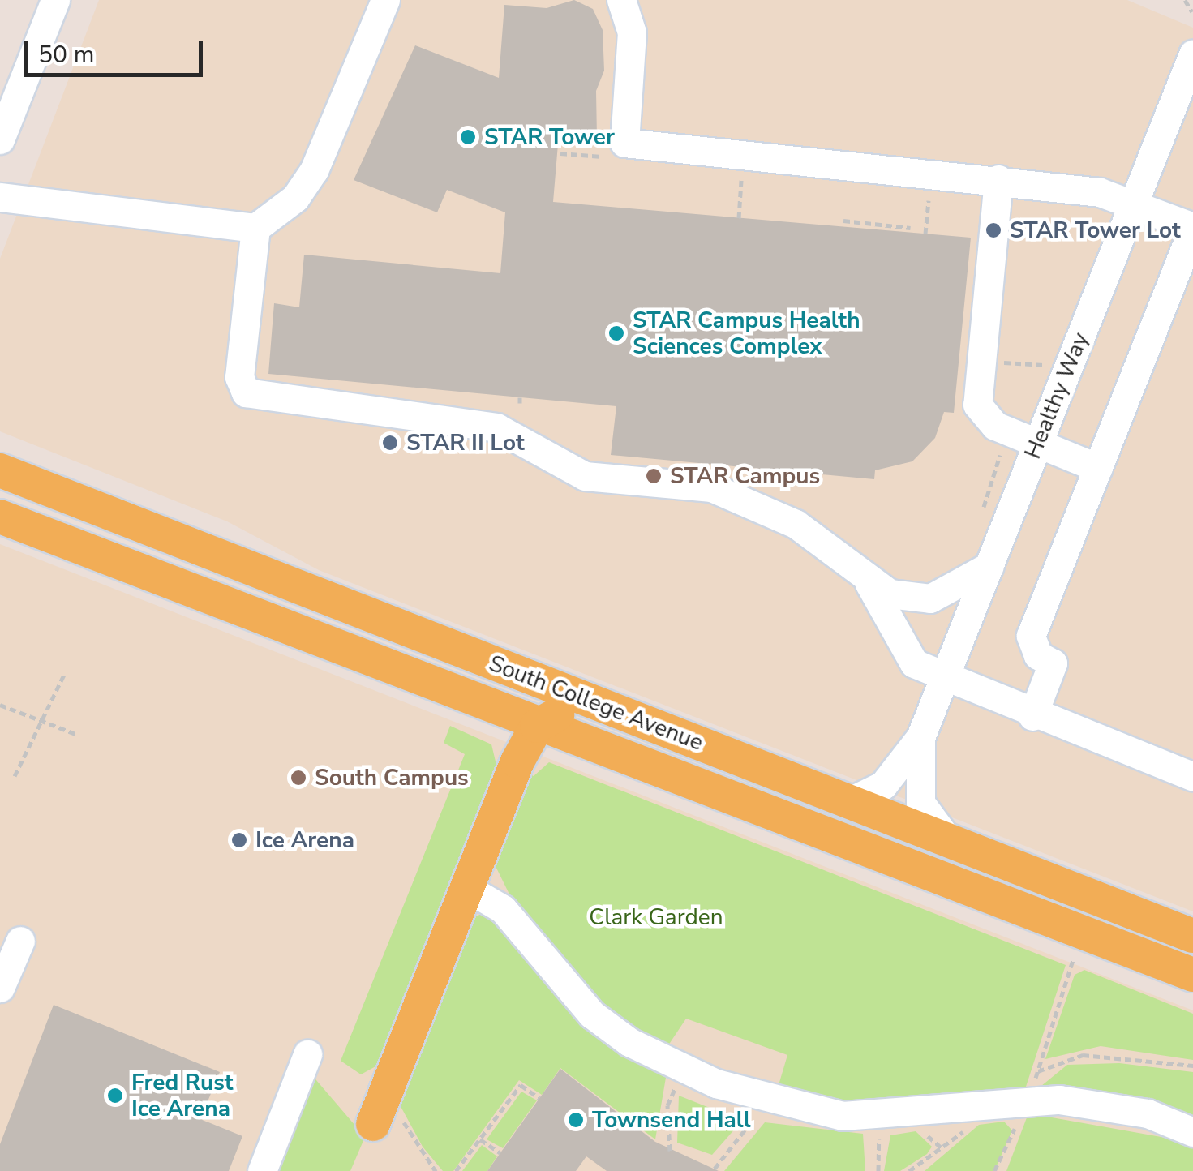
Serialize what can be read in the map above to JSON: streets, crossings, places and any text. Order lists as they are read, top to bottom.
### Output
{
  "streets": {
    "main road": ["South College Avenue"],
    "street": ["Healthy Way"]
  },
  "crossings": [
    ["Healthy Way", "South College Avenue"]
  ],
  "parks": ["Clark Garden"],
  "places": [
    "STAR Tower",
    "STAR Tower Lot",
    "STAR Campus Health Sciences Complex",
    "STAR II Lot",
    "STAR Campus",
    "South Campus",
    "Ice Arena",
    "Fred Rust Ice Arena",
    "Townsend Hall"
  ],
  "scale_bar": "50 m"
}
